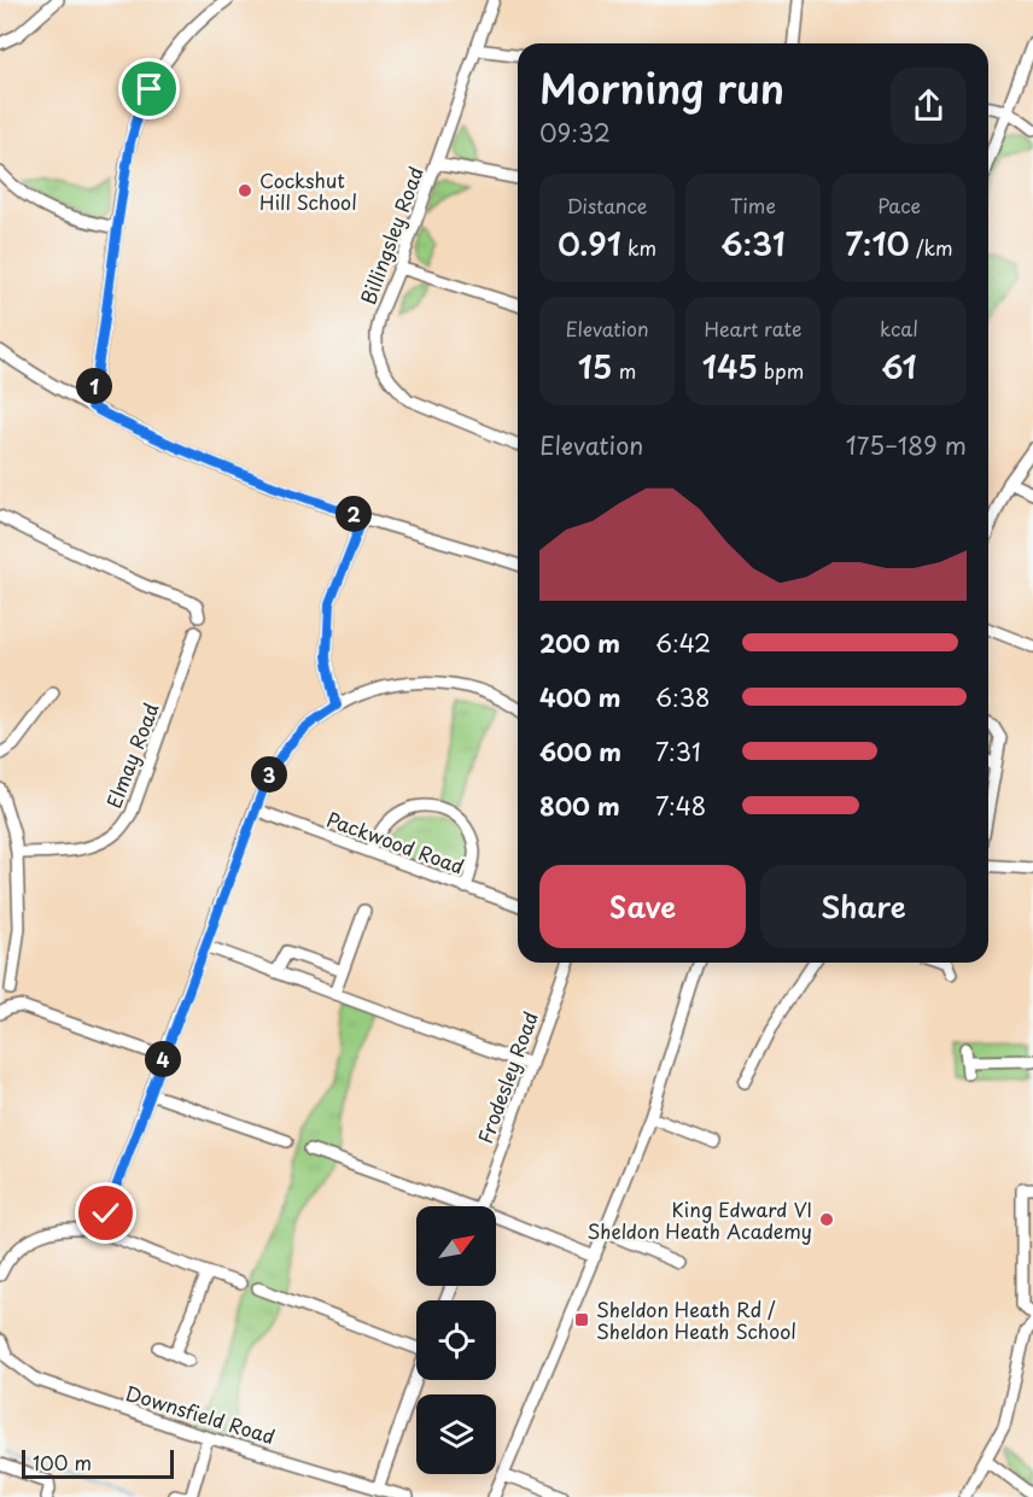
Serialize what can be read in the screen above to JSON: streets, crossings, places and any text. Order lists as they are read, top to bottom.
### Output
{
  "streets": {
    "street": [
      "Billingsley Road",
      "Elmay Road",
      "Packwood Road",
      "Frodesley Road",
      "Downsfield Road"
    ]
  },
  "places": {
    "other": ["Cockshut Hill School", "King Edward VI Sheldon Heath Academy"],
    "transit": ["Sheldon Heath Rd / Sheldon Heath School"]
  },
  "scale_bar": "100 m",
  "north": "top right",
  "page": {
    "heading": ["Morning run", "09:32"],
    "stats": [
      ["Distance", "0.91 km"],
      ["Time", "6:31"],
      ["Pace", "7:10 /km"],
      ["Elevation", "15 m"],
      ["Heart rate", "145 bpm"],
      ["kcal", "61"]
    ],
    "pins": [
      "1",
      "2",
      "3",
      "4"
    ],
    "chart": ["Elevation", "175–189 m"],
    "list": [
      {
        "name": "200 m",
        "note": "6:42"
      },
      {
        "name": "400 m",
        "note": "6:38"
      },
      {
        "name": "600 m",
        "note": "7:31"
      },
      {
        "name": "800 m",
        "note": "7:48"
      }
    ],
    "buttons": ["Save", "Share"],
    "scale": "100 m"
  }
}
